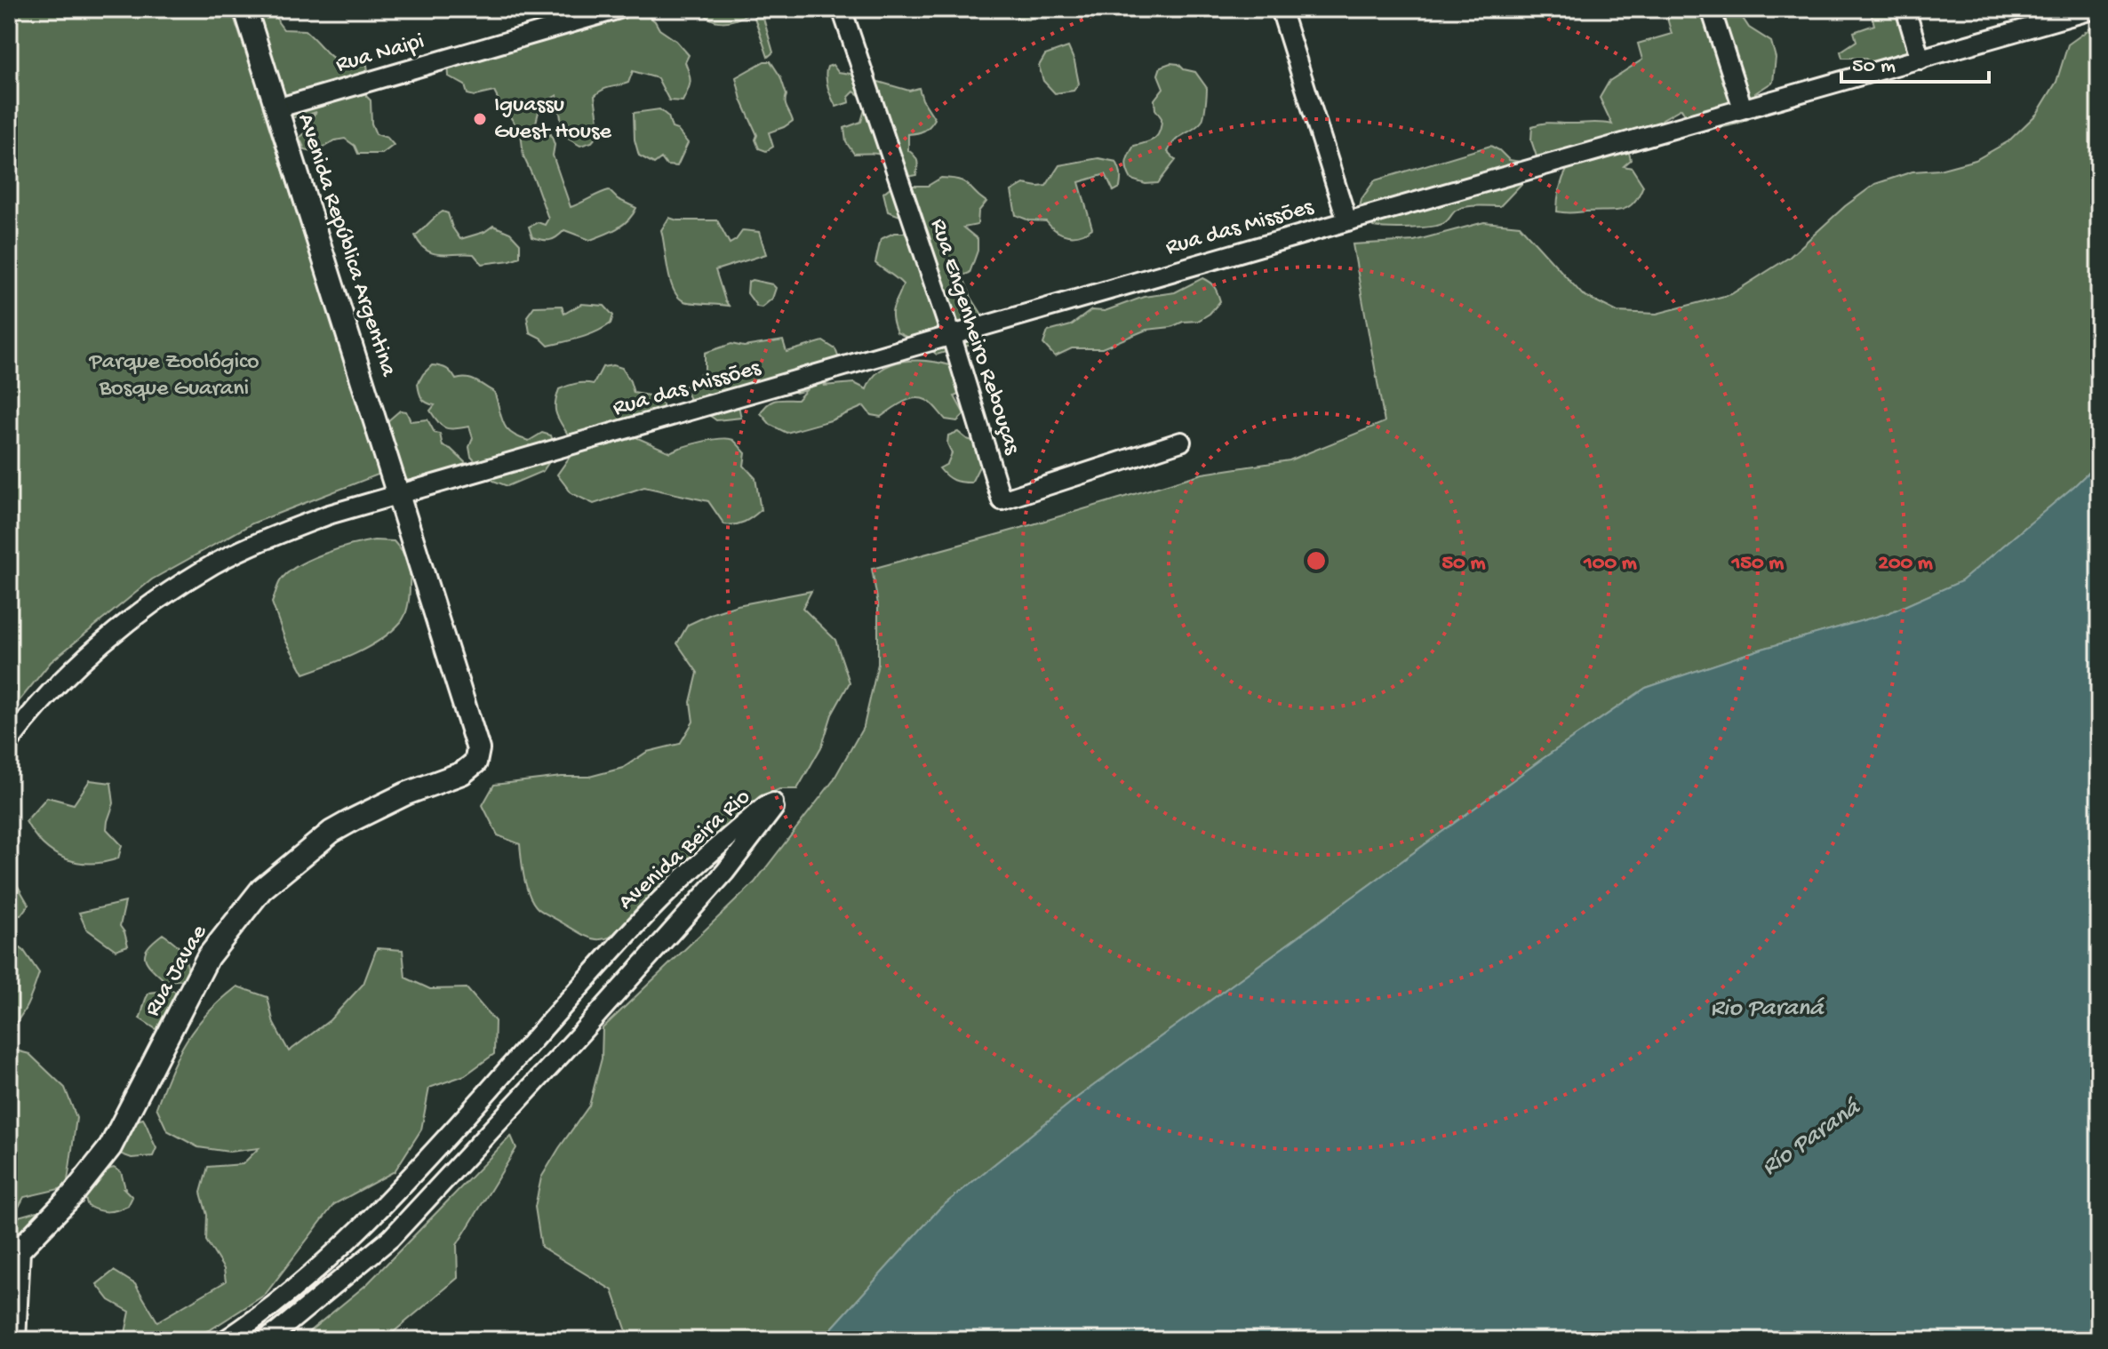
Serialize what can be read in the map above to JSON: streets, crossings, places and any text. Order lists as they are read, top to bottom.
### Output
{
  "streets": {
    "street": [
      "Rua Naipi",
      "Rua das Missões",
      "Avenida República Argentina",
      "Rua Engenheiro Rebouças",
      "Avenida Beira Rio",
      "Rua Javae"
    ]
  },
  "crossings": [
    ["Rua Naipi", "Avenida República Argentina"],
    ["Rua das Missões", "Avenida República Argentina"],
    ["Rua das Missões", "Rua Engenheiro Rebouças"],
    ["Avenida República Argentina", "Rua Javae"]
  ],
  "water": ["Rio Paraná", "Río Paraná"],
  "parks": ["Parque Zoológico Bosque Guarani"],
  "places": ["Iguassu Guest House"],
  "scale_bar": "50 m",
  "rings": [
    "50 m",
    "100 m",
    "150 m",
    "200 m"
  ]
}
